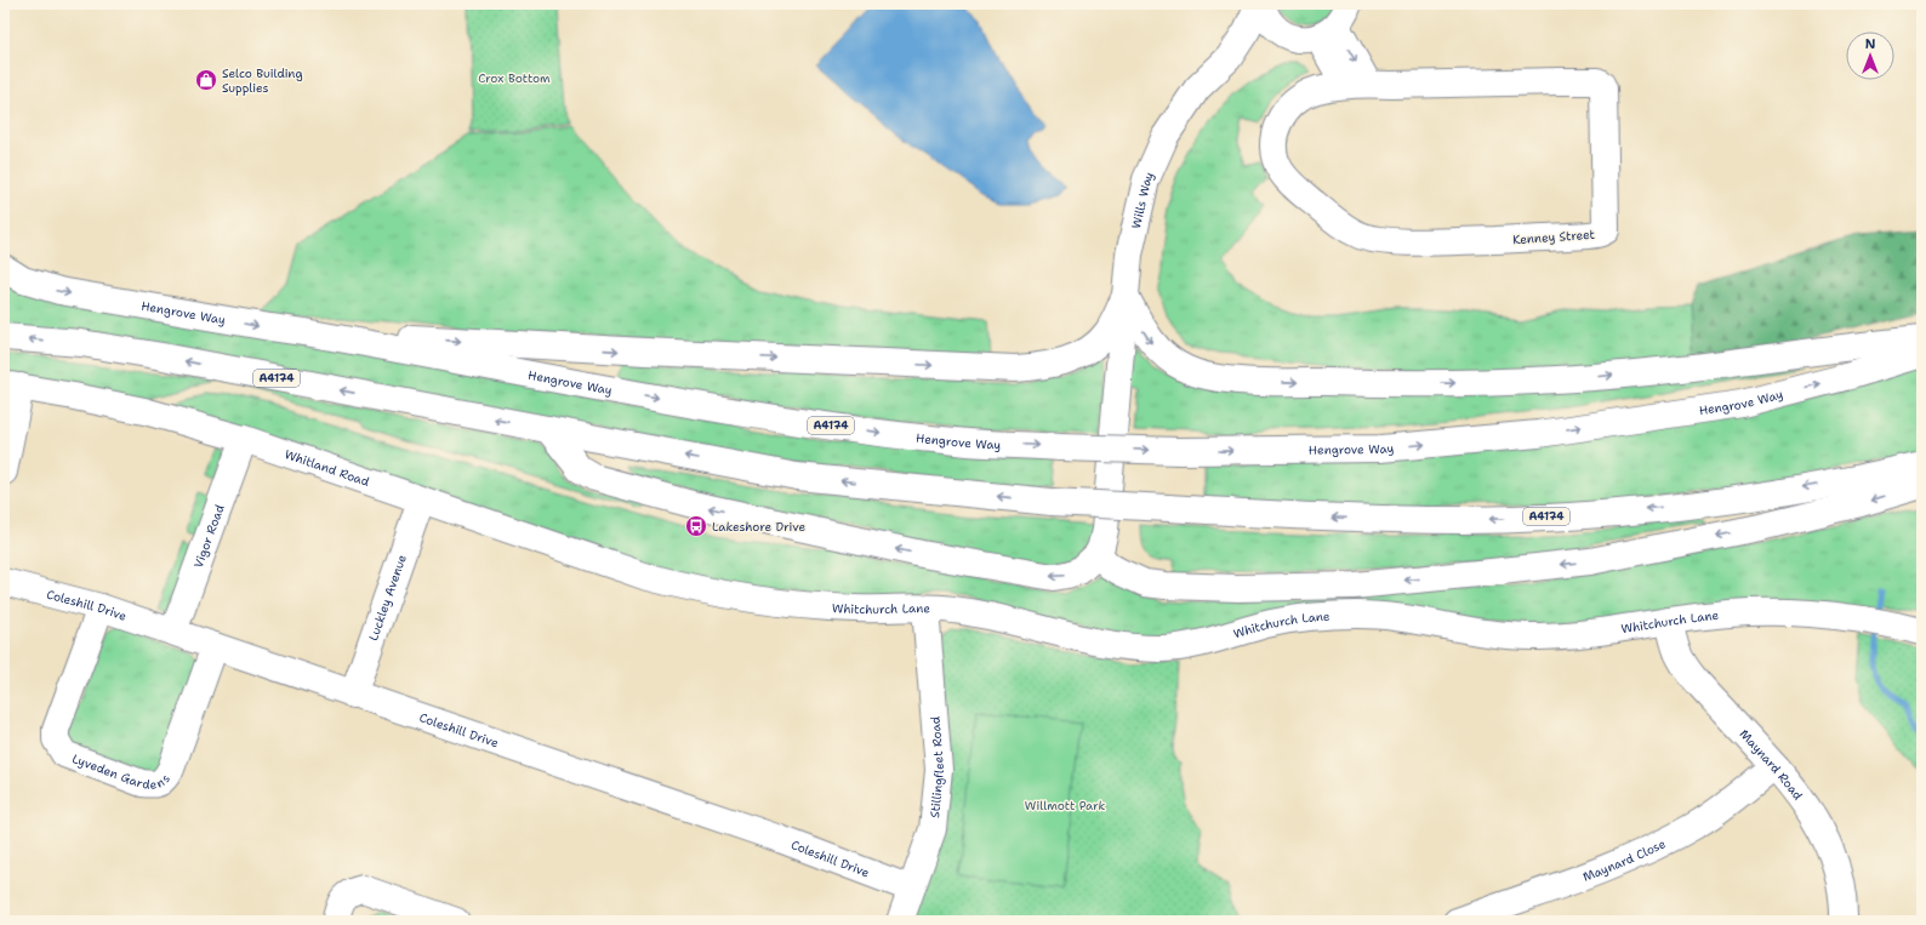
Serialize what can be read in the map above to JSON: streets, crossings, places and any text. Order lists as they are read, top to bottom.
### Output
{
  "streets": {
    "main road": [
      "Wills Way",
      "Kenney Street",
      "Hengrove Way",
      "A4174",
      "Whitland Road",
      "Vigor Road",
      "Luckley Avenue",
      "Coleshill Drive",
      "Whitchurch Lane",
      "Lyveden Gardens",
      "Maynard Road",
      "Stillingfleet Road",
      "Maynard Close"
    ]
  },
  "crossings": [
    ["Whitland Road", "Vigor Road"],
    ["Whitland Road", "Luckley Avenue"],
    ["Whitland Road", "Whitchurch Lane"],
    ["Vigor Road", "Coleshill Drive"],
    ["Luckley Avenue", "Coleshill Drive"],
    ["Coleshill Drive", "Lyveden Gardens"],
    ["Coleshill Drive", "Stillingfleet Road"],
    ["Whitchurch Lane", "Maynard Road"],
    ["Whitchurch Lane", "Stillingfleet Road"],
    ["Maynard Road", "Maynard Close"]
  ],
  "parks": ["Crox Bottom", "Willmott Park"],
  "places": {
    "shop": ["Selco Building Supplies"],
    "bus stop": ["Lakeshore Drive"]
  },
  "north": "top"
}
